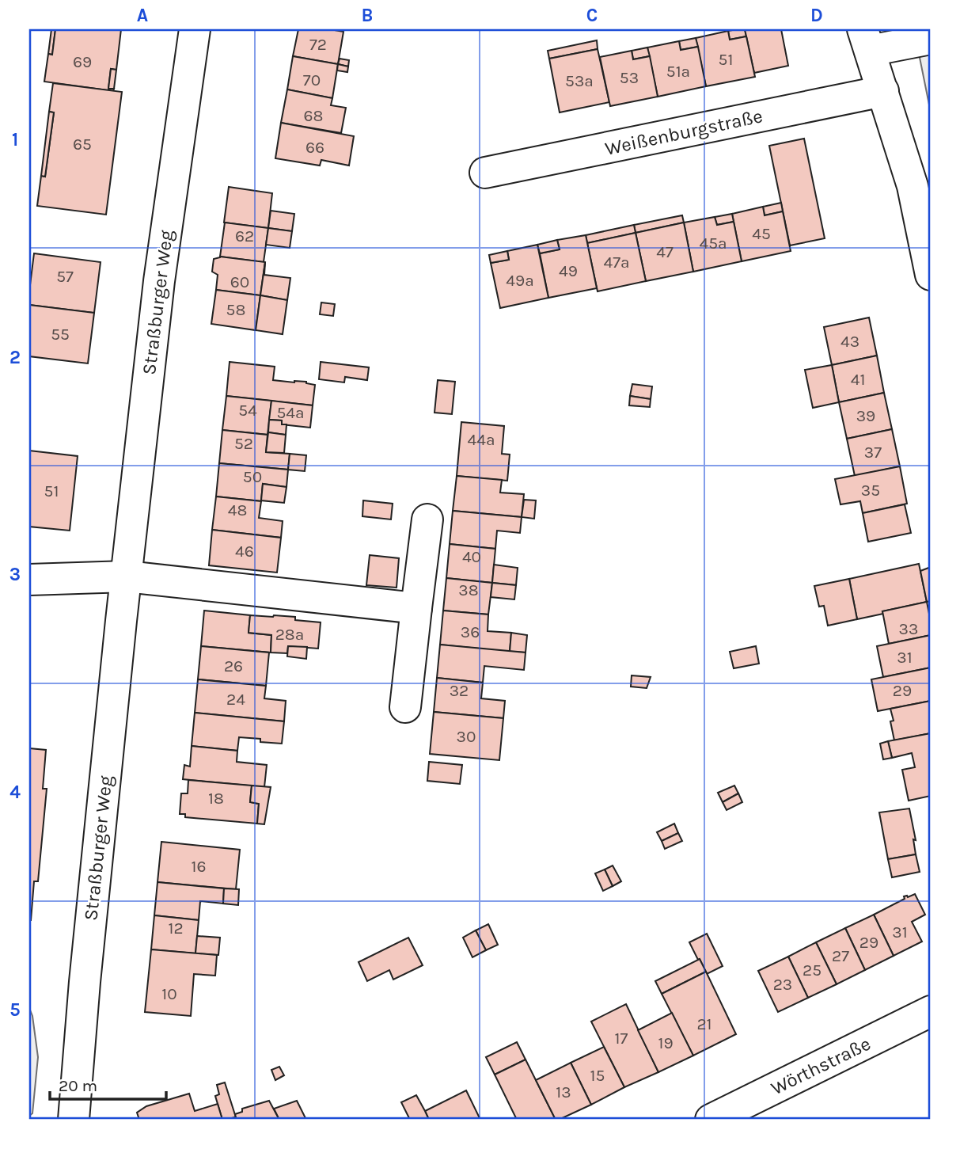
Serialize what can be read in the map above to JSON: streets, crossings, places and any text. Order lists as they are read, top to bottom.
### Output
{
  "streets": {
    "street": ["Weißenburgstraße", "Straßburger Weg", "Wörthstraße"]
  },
  "house_numbers": [
    "72",
    "51",
    "69",
    "51a",
    "53",
    "70",
    "53a",
    "68",
    "65",
    "66",
    "45",
    "62",
    "45a",
    "47",
    "47a",
    "49",
    "57",
    "49a",
    "60",
    "58",
    "55",
    "43",
    "41",
    "54",
    "54a",
    "39",
    "44a",
    "52",
    "37",
    "50",
    "35",
    "51",
    "48",
    "46",
    "40",
    "38",
    "33",
    "36",
    "28a",
    "31",
    "26",
    "32",
    "29",
    "24",
    "30",
    "18",
    "16",
    "12",
    "31",
    "29",
    "27",
    "25",
    "23",
    "10",
    "21",
    "17",
    "19",
    "15",
    "13"
  ],
  "scale_bar": "20 m",
  "grid": {
    "columns": [
      "A",
      "B",
      "C",
      "D"
    ],
    "rows": [
      "1",
      "2",
      "3",
      "4",
      "5"
    ]
  }
}
